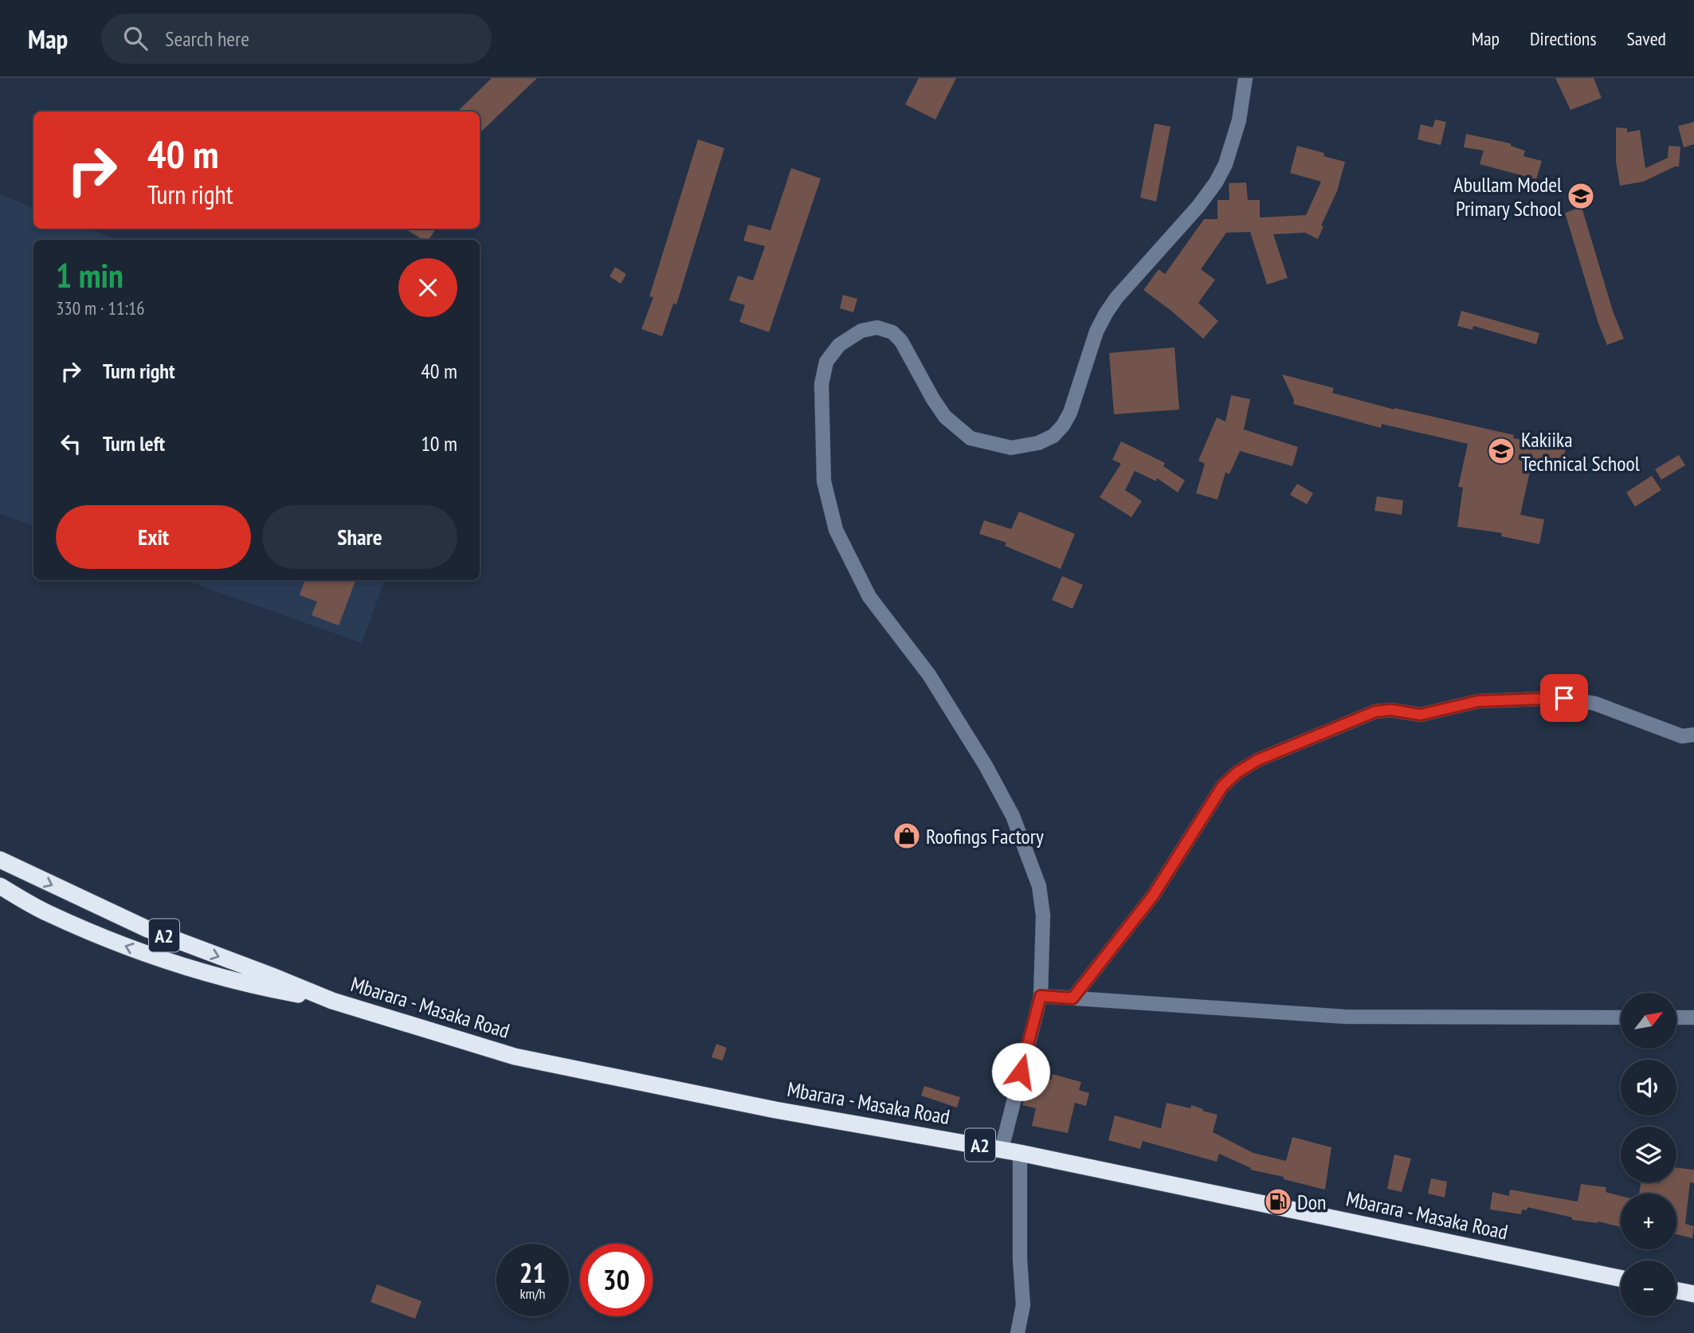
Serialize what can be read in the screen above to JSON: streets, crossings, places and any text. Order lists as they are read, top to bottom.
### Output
{
  "streets": {
    "highway": ["A2", "Mbarara - Masaka Road"]
  },
  "places": {
    "school or university": ["Abullam Model Primary School", "Kakiika Technical School"],
    "shop": ["Roofings Factory"],
    "fuel station": ["Don"]
  },
  "north": "top right",
  "page": {
    "header": "Map",
    "search": "Search here",
    "nav": ["Map", "Directions", "Saved"],
    "turn": ["40 m", "Turn right"],
    "heading": ["1 min", "330 m · 11:16"],
    "list": [
      {
        "name": "Turn right",
        "value": "40 m"
      },
      {
        "name": "Turn left",
        "value": "10 m"
      }
    ],
    "buttons": ["Exit", "Share"],
    "map_buttons": ["+", "−"],
    "speed": "21 km/h",
    "limit": "30"
  }
}
